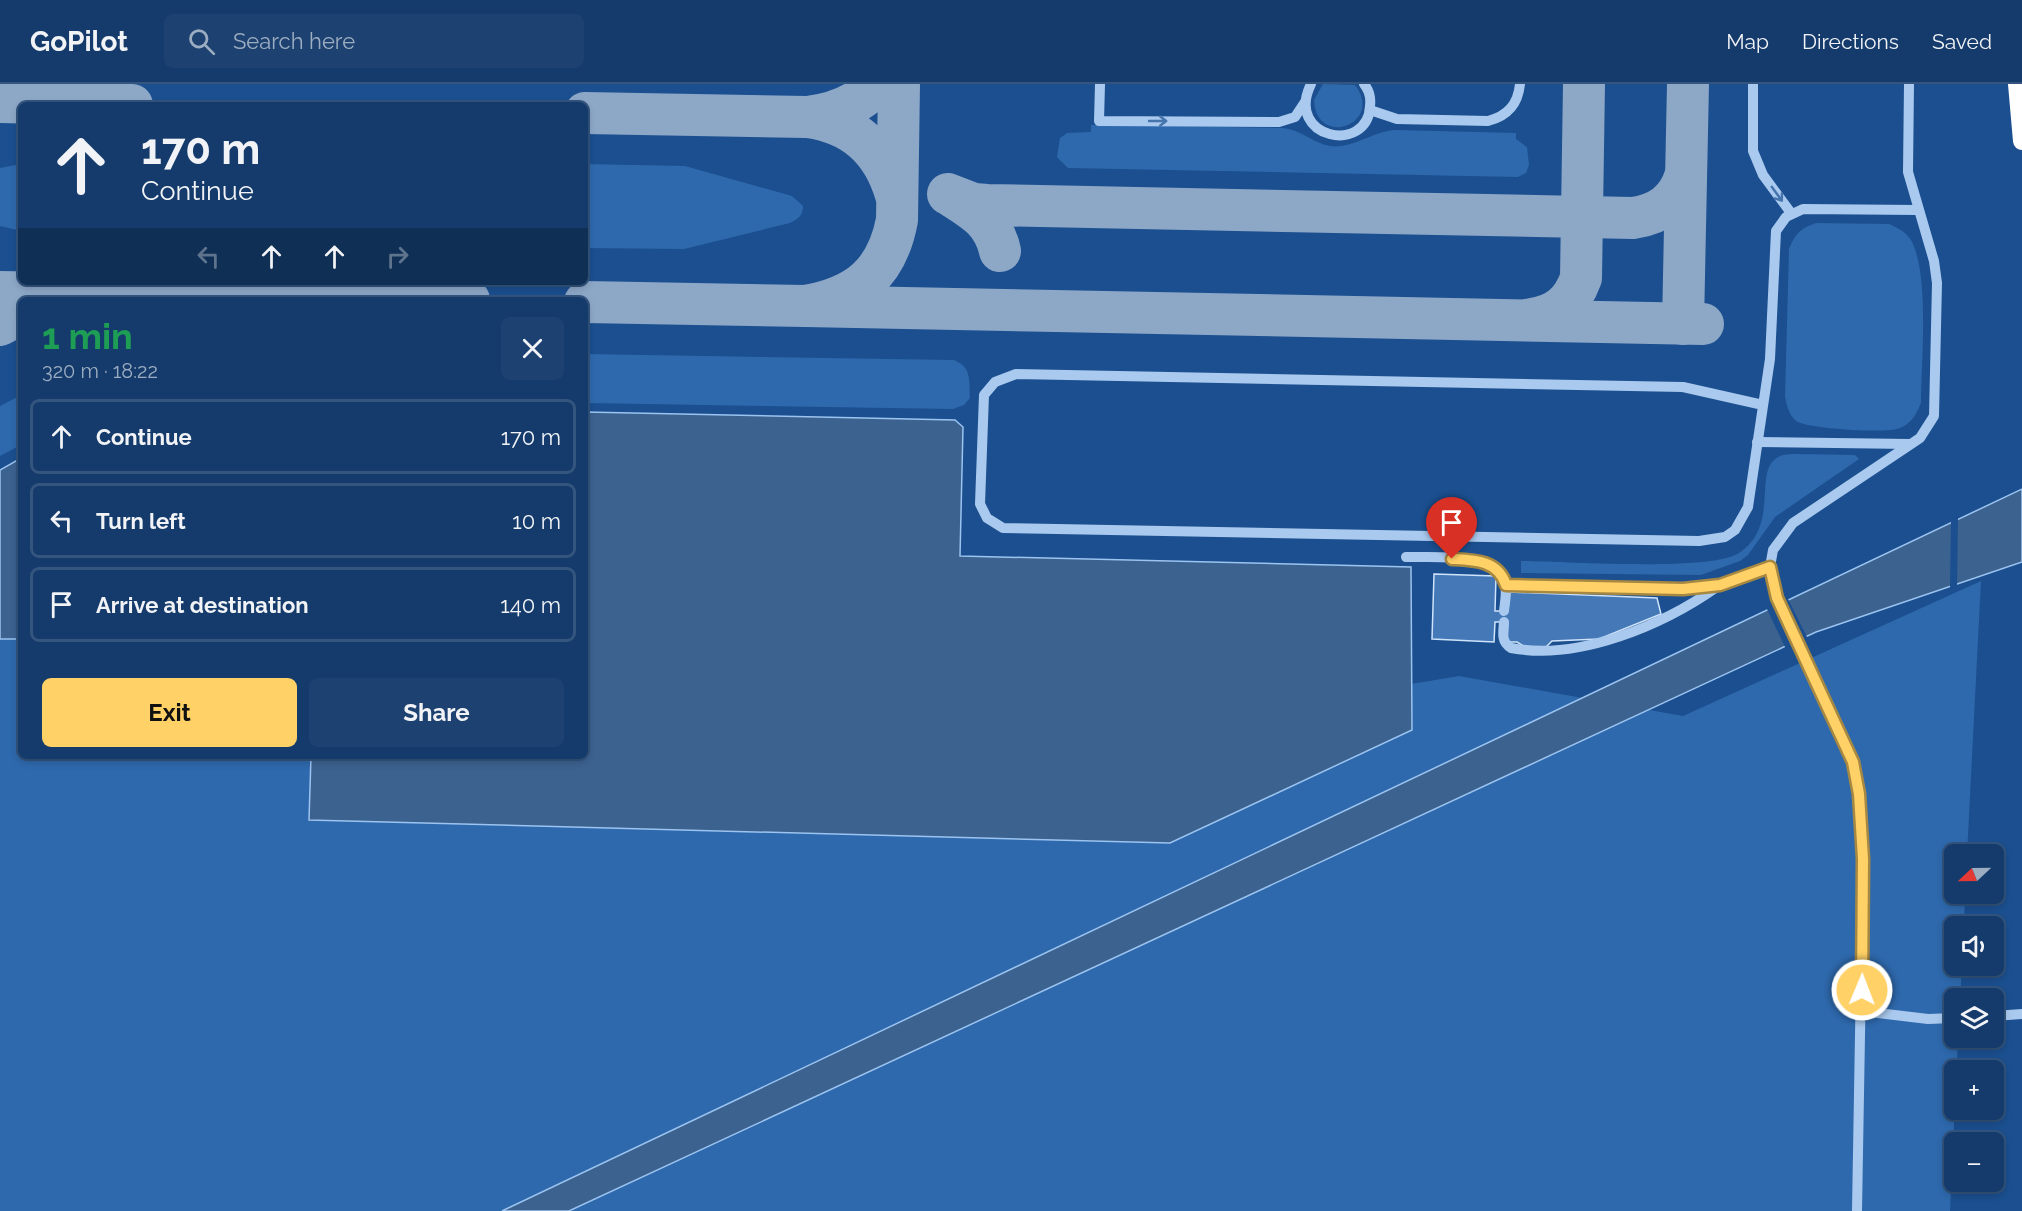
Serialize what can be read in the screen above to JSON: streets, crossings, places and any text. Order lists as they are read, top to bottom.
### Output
{
  "north": "left",
  "page": {
    "header": "GoPilot",
    "search": "Search here",
    "nav": ["Map", "Directions", "Saved"],
    "turn": ["170 m", "Continue"],
    "heading": ["1 min", "320 m · 18:22"],
    "list": [
      {
        "name": "Continue",
        "value": "170 m"
      },
      {
        "name": "Turn left",
        "value": "10 m"
      },
      {
        "name": "Arrive at destination",
        "value": "140 m"
      }
    ],
    "buttons": ["Exit", "Share"],
    "map_buttons": ["+", "−"]
  }
}
